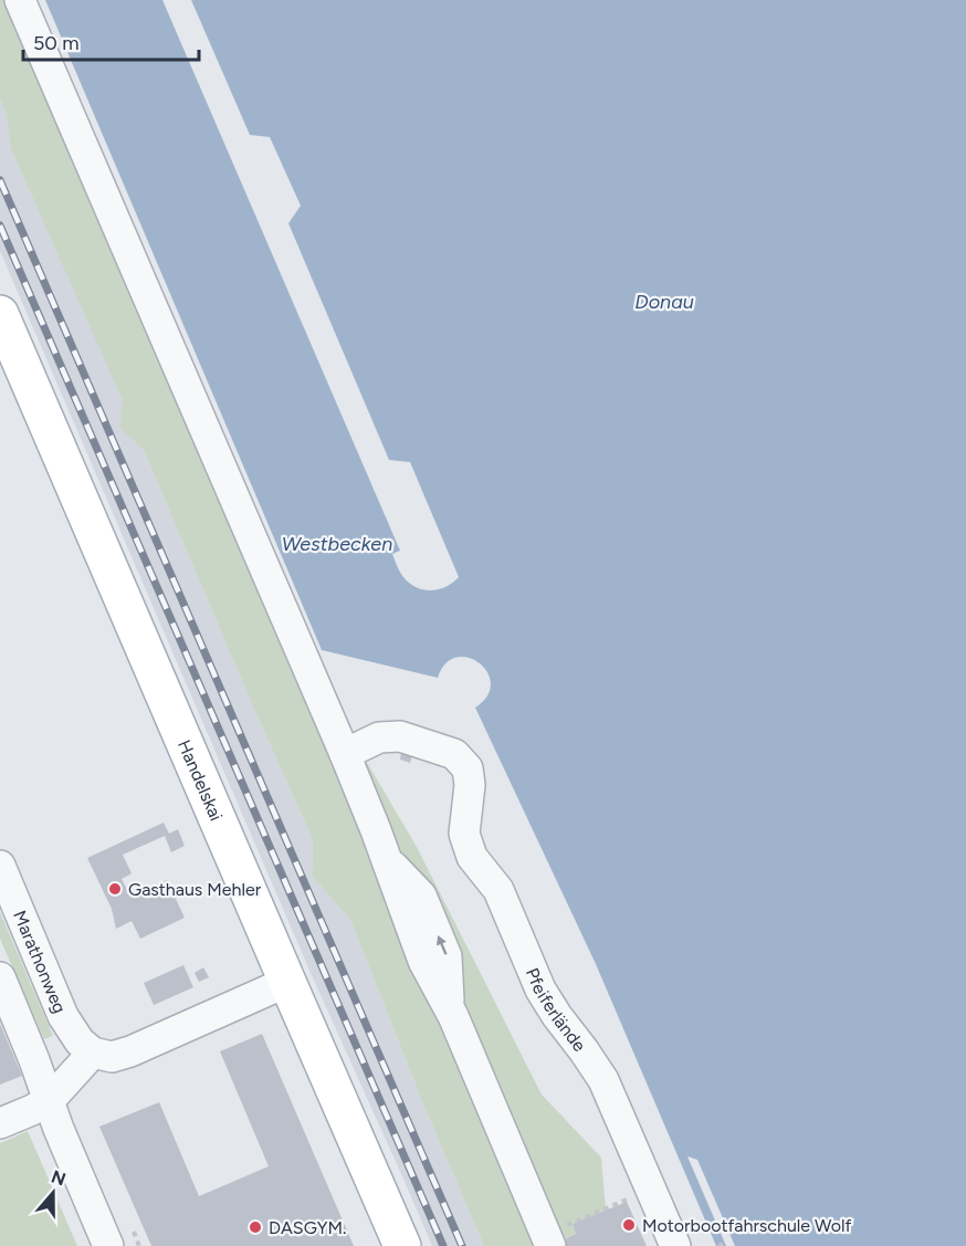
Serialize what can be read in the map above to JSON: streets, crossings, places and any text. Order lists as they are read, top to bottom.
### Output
{
  "streets": {
    "main road": ["Handelskai"],
    "street": ["Marathonweg", "Pfeiferlände"]
  },
  "water": ["Donau", "Westbecken"],
  "places": ["Gasthaus Mehler", "Motorbootfahrschule Wolf", "DASGYM."],
  "scale_bar": "50 m",
  "north": "top"
}
